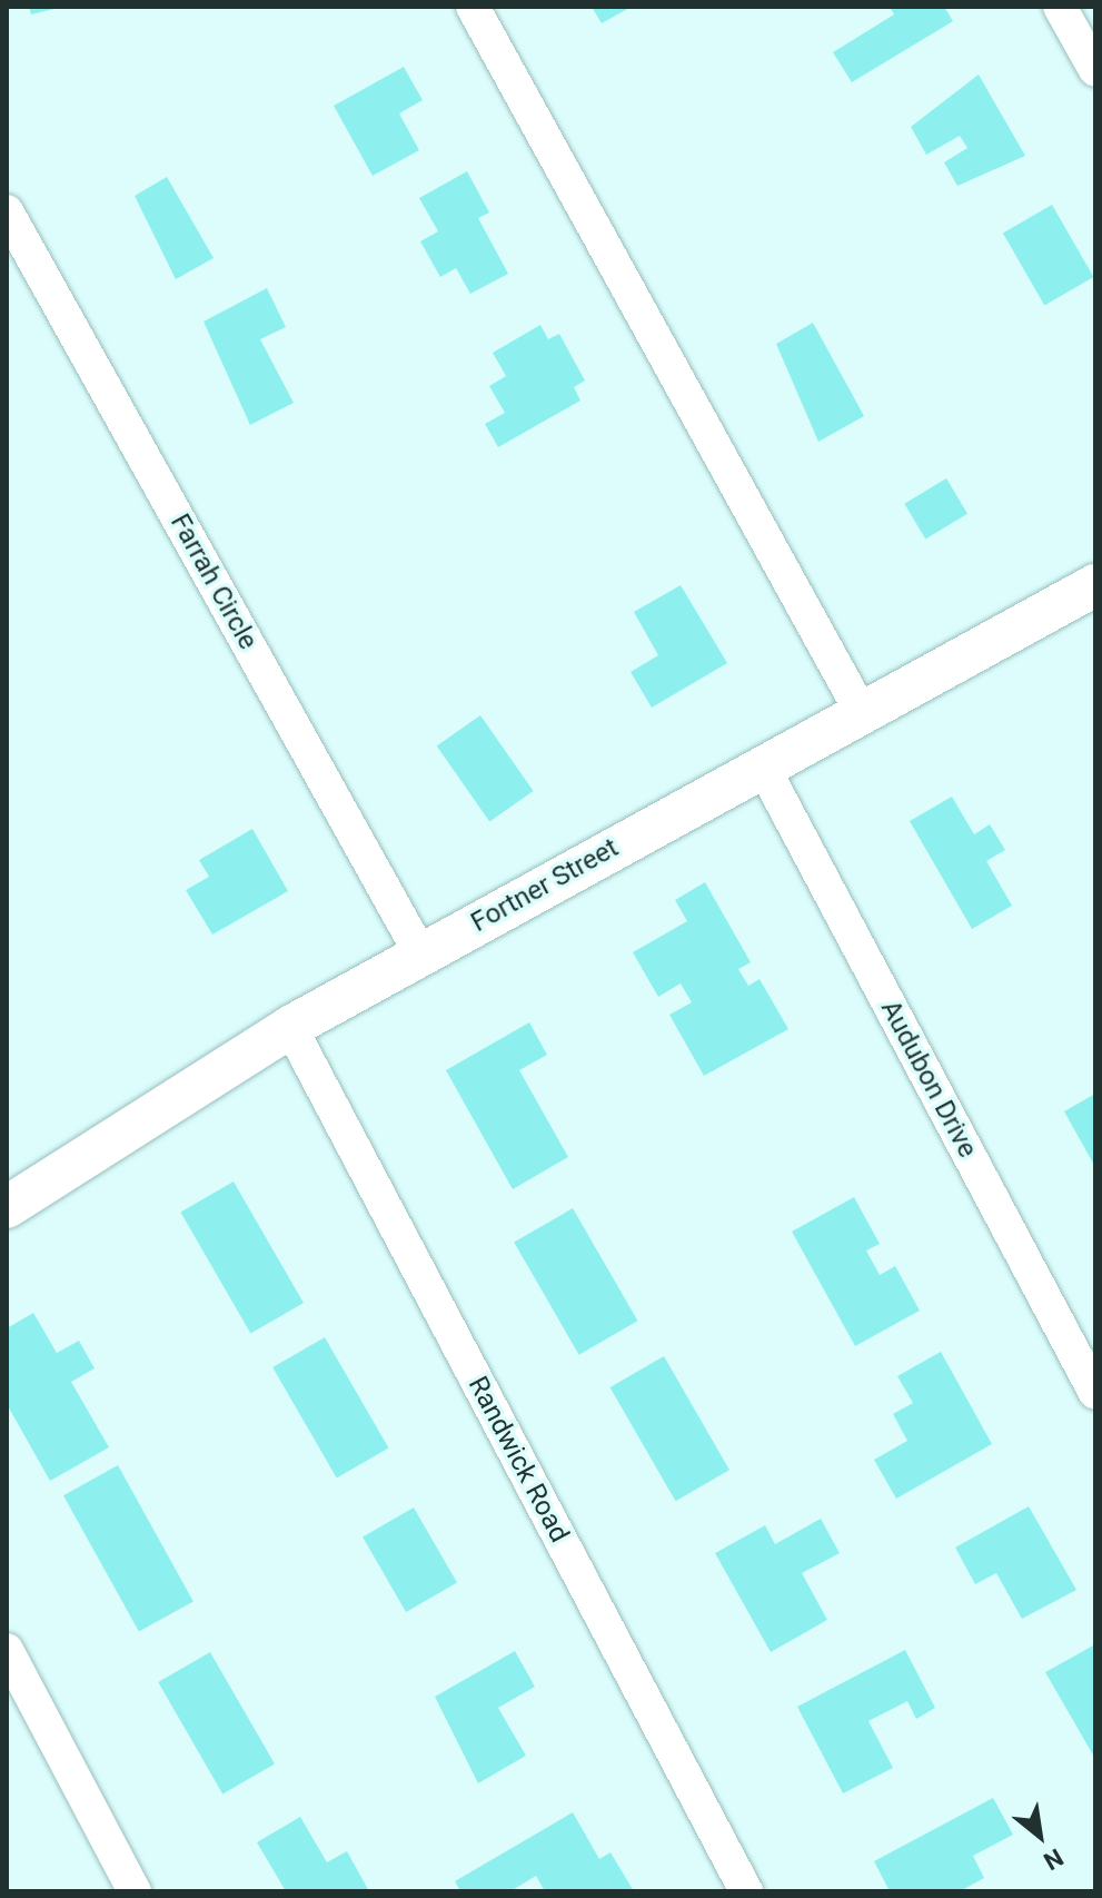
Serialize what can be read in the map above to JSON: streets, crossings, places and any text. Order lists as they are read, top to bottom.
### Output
{
  "streets": {
    "street": [
      "Farrah Circle",
      "Fortner Street",
      "Audubon Drive",
      "Randwick Road"
    ]
  },
  "crossings": [
    ["Farrah Circle", "Fortner Street"],
    ["Fortner Street", "Audubon Drive"],
    ["Fortner Street", "Randwick Road"]
  ],
  "north": "bottom right"
}
